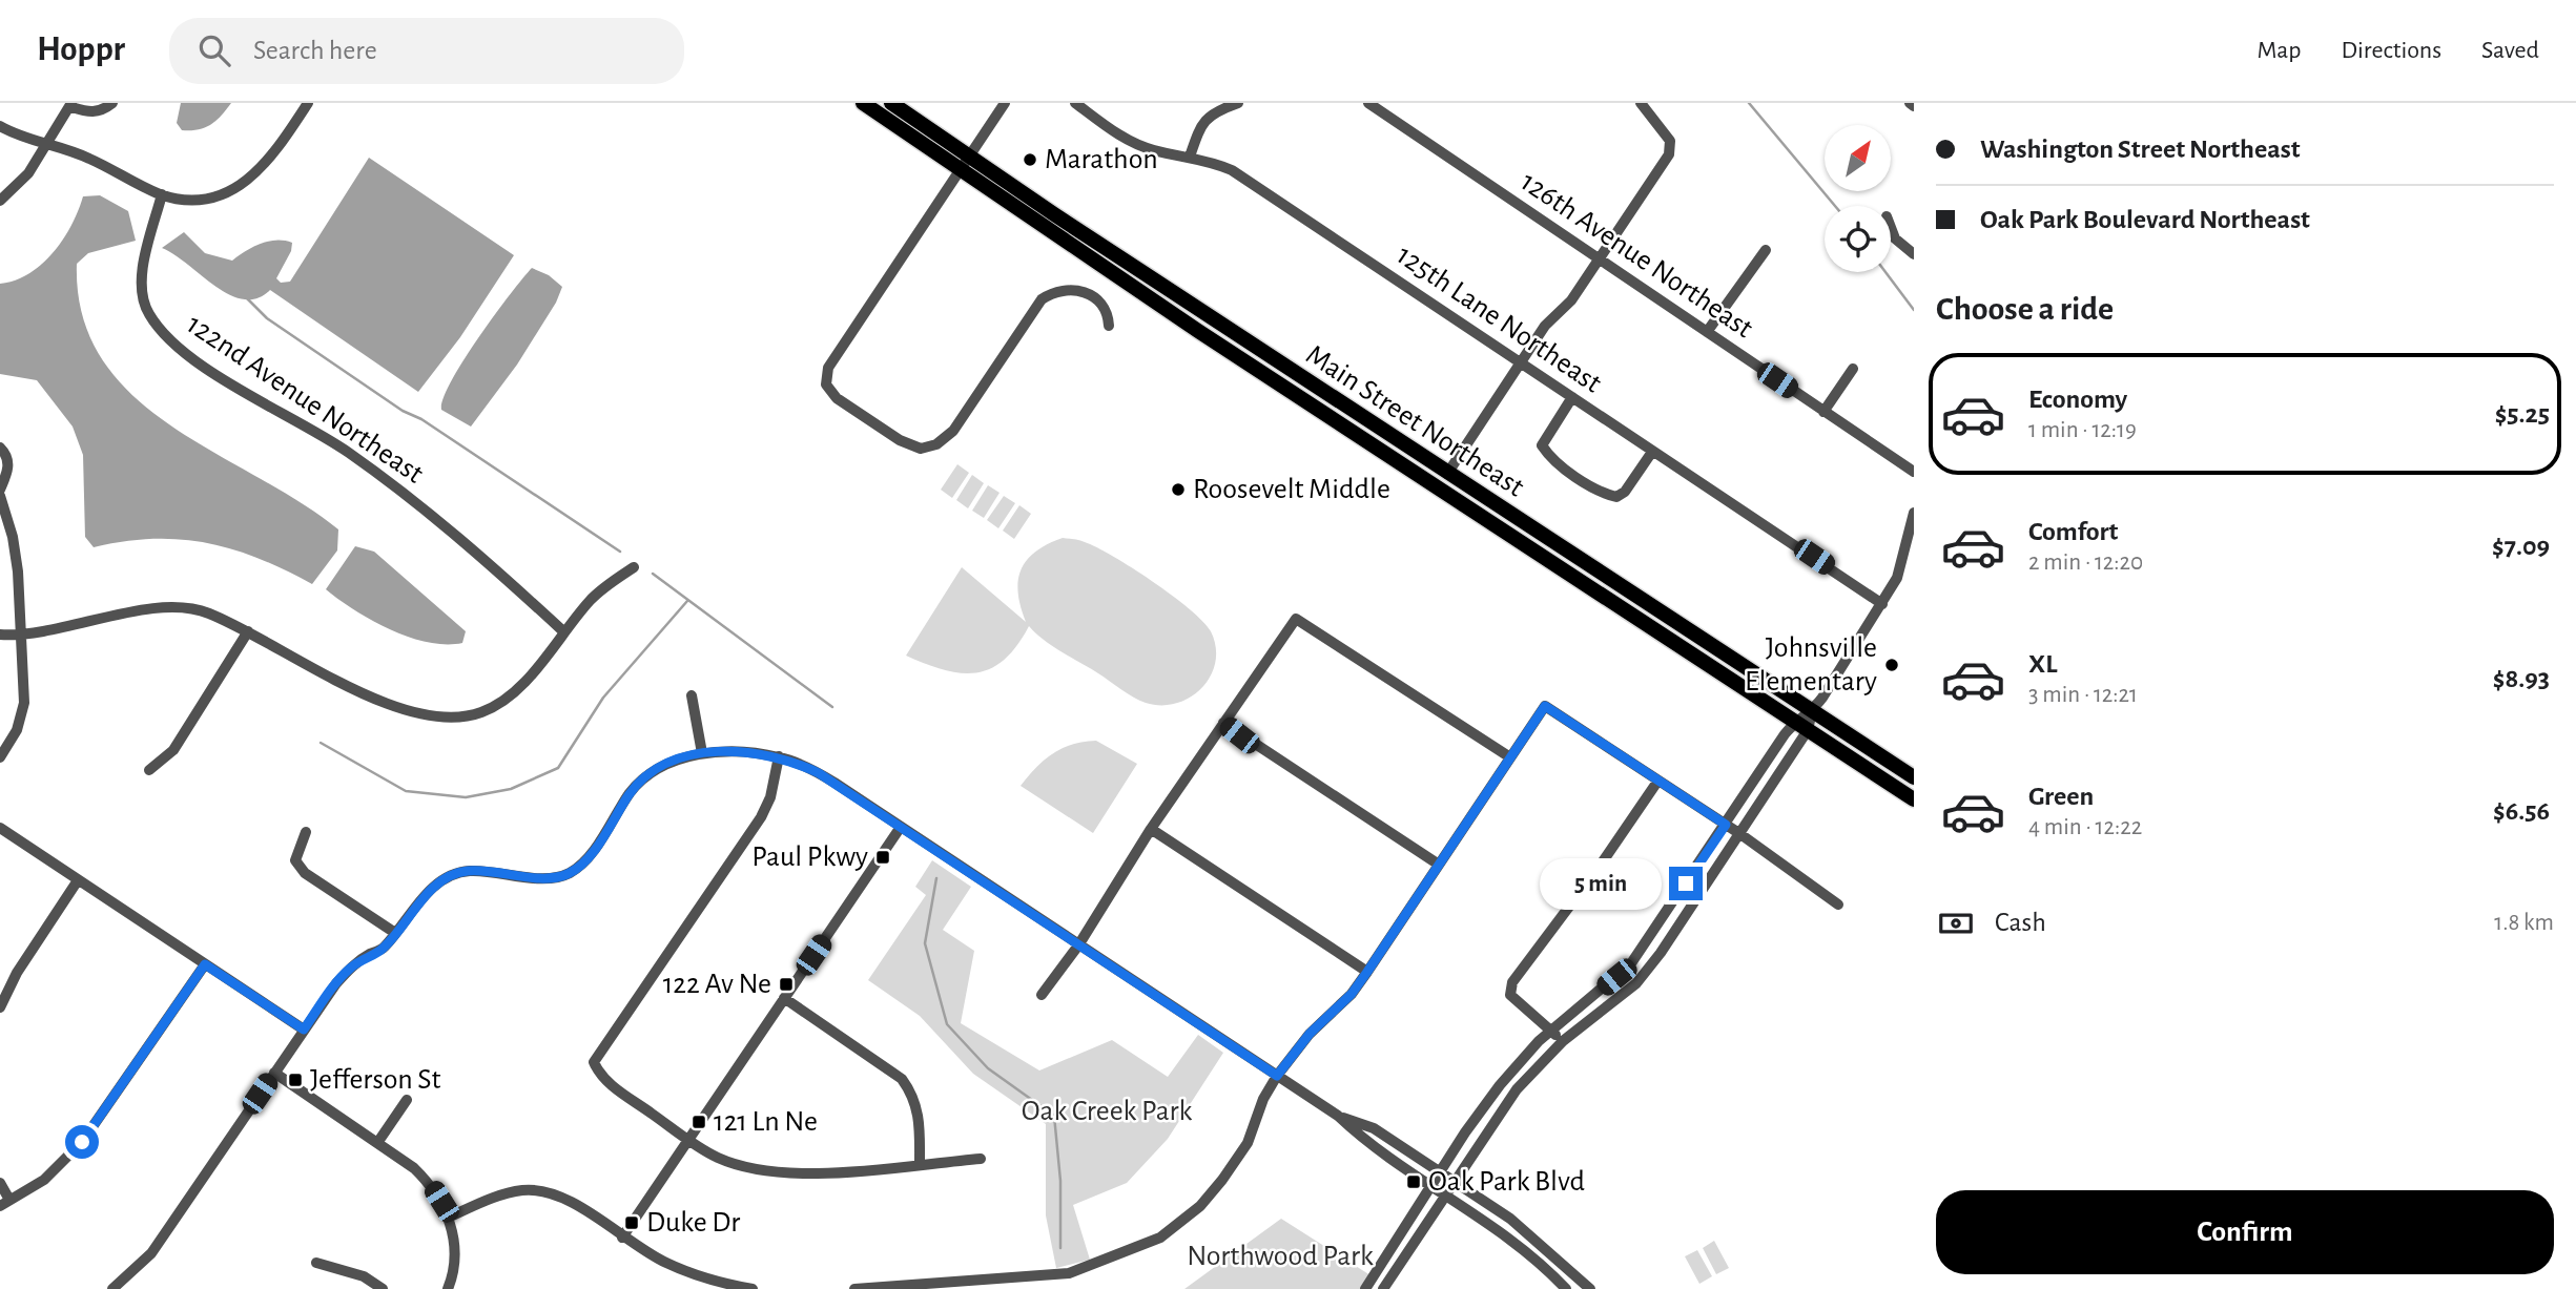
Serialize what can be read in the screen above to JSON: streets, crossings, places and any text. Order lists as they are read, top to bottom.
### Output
{
  "streets": {
    "main road": ["Main Street Northeast"],
    "street": ["126th Avenue Northeast", "125th Lane Northeast", "122nd Avenue Northeast"]
  },
  "parks": ["Oak Creek Park", "Northwood Park"],
  "places": {
    "other": ["Marathon", "Roosevelt Middle", "Johnsville Elementary"],
    "transit": [
      "Paul Pkwy",
      "122 Av Ne",
      "Jefferson St",
      "121 Ln Ne",
      "Oak Park Blvd",
      "Duke Dr"
    ]
  },
  "north": "top right",
  "page": {
    "header": "Hoppr",
    "search": "Search here",
    "nav": ["Map", "Directions", "Saved"],
    "banner": ["Washington Street Northeast", "Oak Park Boulevard Northeast"],
    "heading": "Choose a ride",
    "list": [
      {
        "name": "Economy",
        "note": "1 min · 12:19",
        "value": "$5.25"
      },
      {
        "name": "Comfort",
        "note": "2 min · 12:20",
        "value": "$7.09"
      },
      {
        "name": "XL",
        "note": "3 min · 12:21",
        "value": "$8.93"
      },
      {
        "name": "Green",
        "note": "4 min · 12:22",
        "value": "$6.56"
      }
    ],
    "bubble": "5 min",
    "pay": ["Cash", "1.8 km"],
    "buttons": "Confirm"
  }
}
